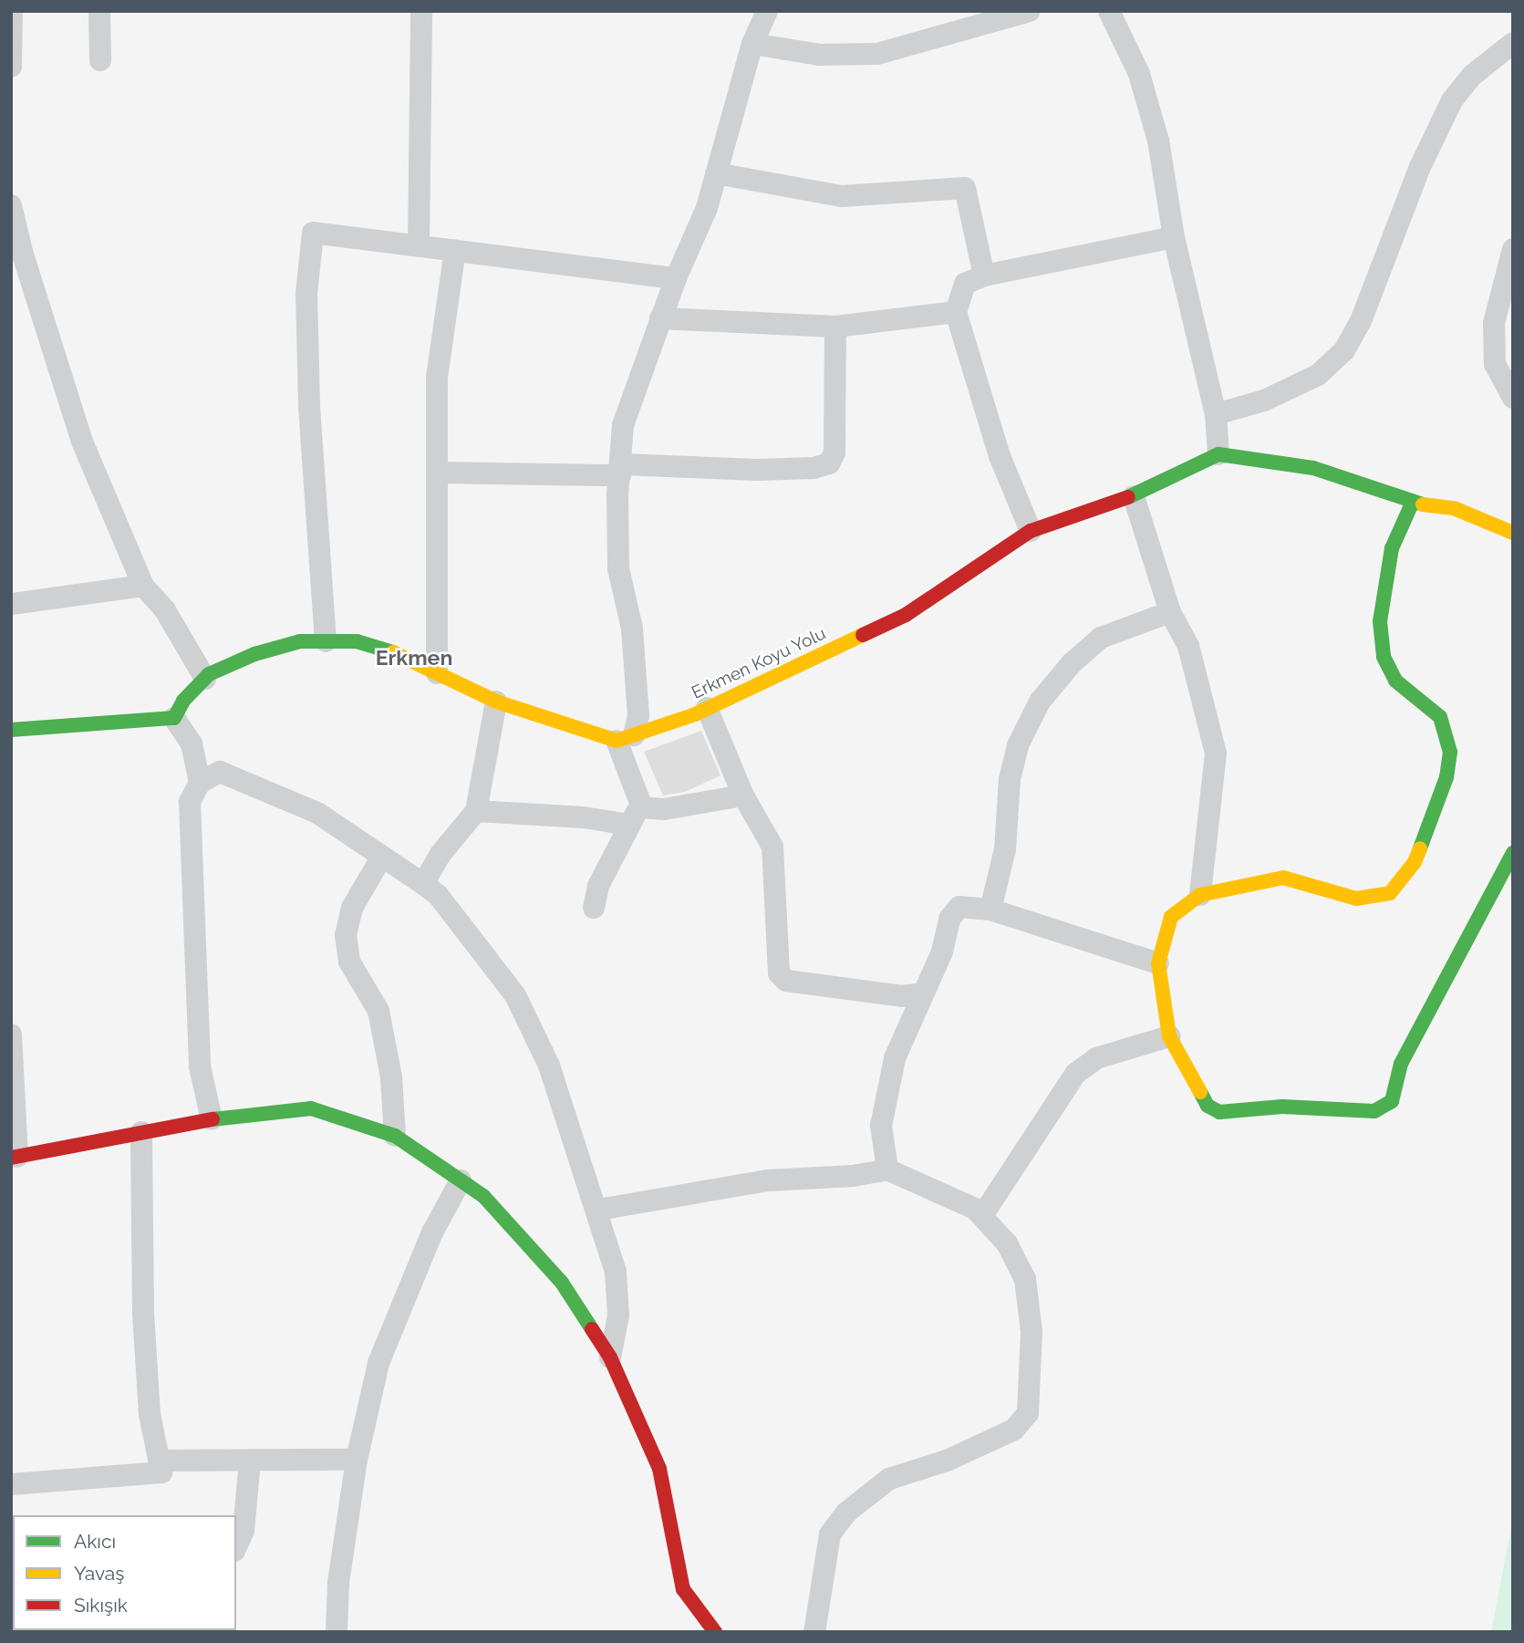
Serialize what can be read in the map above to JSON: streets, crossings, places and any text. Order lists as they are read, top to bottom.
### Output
{
  "streets": {
    "street": ["Erkmen Koyu Yolu"]
  },
  "districts": ["Erkmen"],
  "legend": ["Akıcı", "Yavaş", "Sıkışık"]
}
